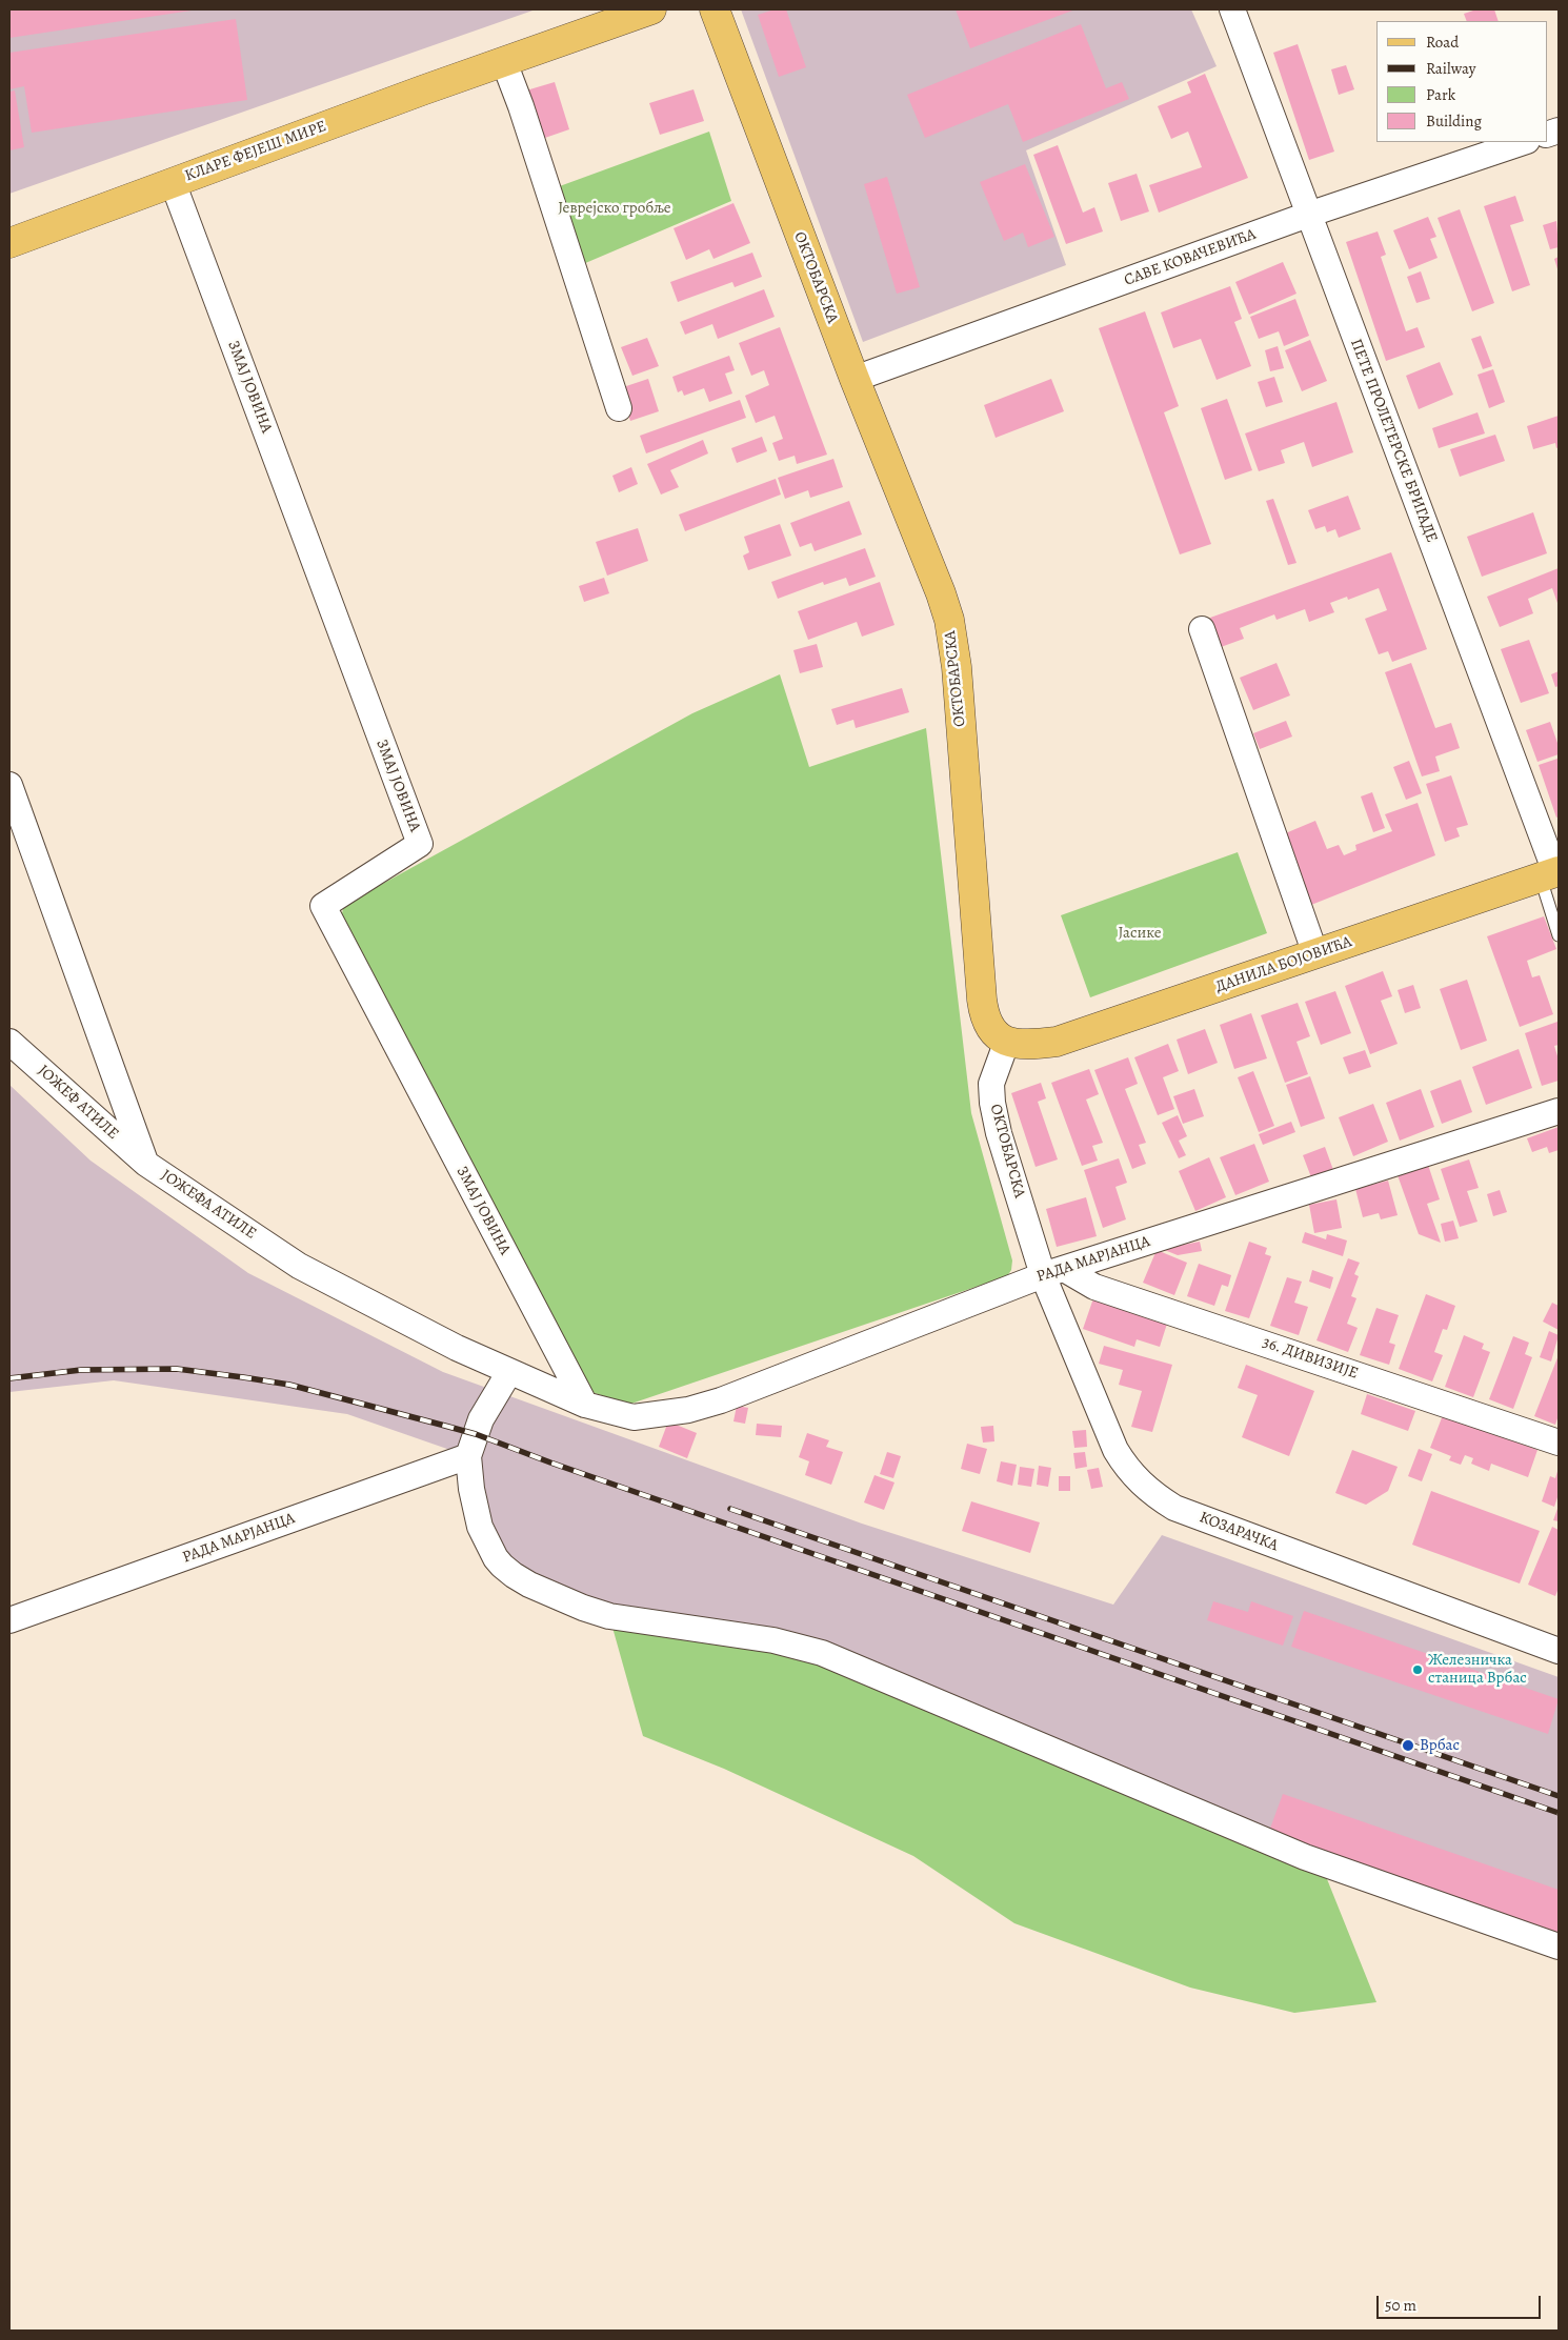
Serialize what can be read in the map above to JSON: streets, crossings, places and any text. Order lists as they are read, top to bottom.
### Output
{
  "streets": {
    "main road": ["КЛАРЕ ФЕЈЕШ МИРЕ", "ОКТОБАРСКА", "ДАНИЛА БОЈОВИЋА"],
    "street": [
      "САВЕ КОВАЧЕВИЋА",
      "ЗМАЈ ЈОВИНА",
      "ПЕТЕ ПРОЛЕТЕРСКЕ БРИГАДЕ",
      "ЈОЖЕФ АТИЛЕ",
      "ЈОЖЕФА АТИЛЕ",
      "РАДА МАРЈАНЦА",
      "36. ДИВИЗИЈЕ",
      "КОЗАРАЧКА"
    ]
  },
  "crossings": [
    ["КЛАРЕ ФЕЈЕШ МИРЕ", "ЗМАЈ ЈОВИНА"],
    ["САВЕ КОВАЧЕВИЋА", "ОКТОБАРСКА"],
    ["САВЕ КОВАЧЕВИЋА", "ПЕТЕ ПРОЛЕТЕРСКЕ БРИГАДЕ"],
    ["ОКТОБАРСКА", "ДАНИЛА БОЈОВИЋА"],
    ["ОКТОБАРСКА", "РАДА МАРЈАНЦА"],
    ["ОКТОБАРСКА", "36. ДИВИЗИЈЕ"],
    ["ОКТОБАРСКА", "КОЗАРАЧКА"],
    ["ЗМАЈ ЈОВИНА", "ЈОЖЕФА АТИЛЕ"],
    ["ПЕТЕ ПРОЛЕТЕРСКЕ БРИГАДЕ", "ДАНИЛА БОЈОВИЋА"],
    ["ЈОЖЕФ АТИЛЕ", "ЈОЖЕФА АТИЛЕ"],
    ["ЈОЖЕФА АТИЛЕ", "РАДА МАРЈАНЦА"],
    ["РАДА МАРЈАНЦА", "36. ДИВИЗИЈЕ"],
    ["РАДА МАРЈАНЦА", "КОЗАРАЧКА"],
    ["36. ДИВИЗИЈЕ", "КОЗАРАЧКА"]
  ],
  "parks": ["Јеврејско гробље", "Јасике"],
  "places": ["Железничка станица Врбас", "Врбас"],
  "legend": [
    "Road",
    "Railway",
    "Park",
    "Building"
  ],
  "scale_bar": "50 m"
}
